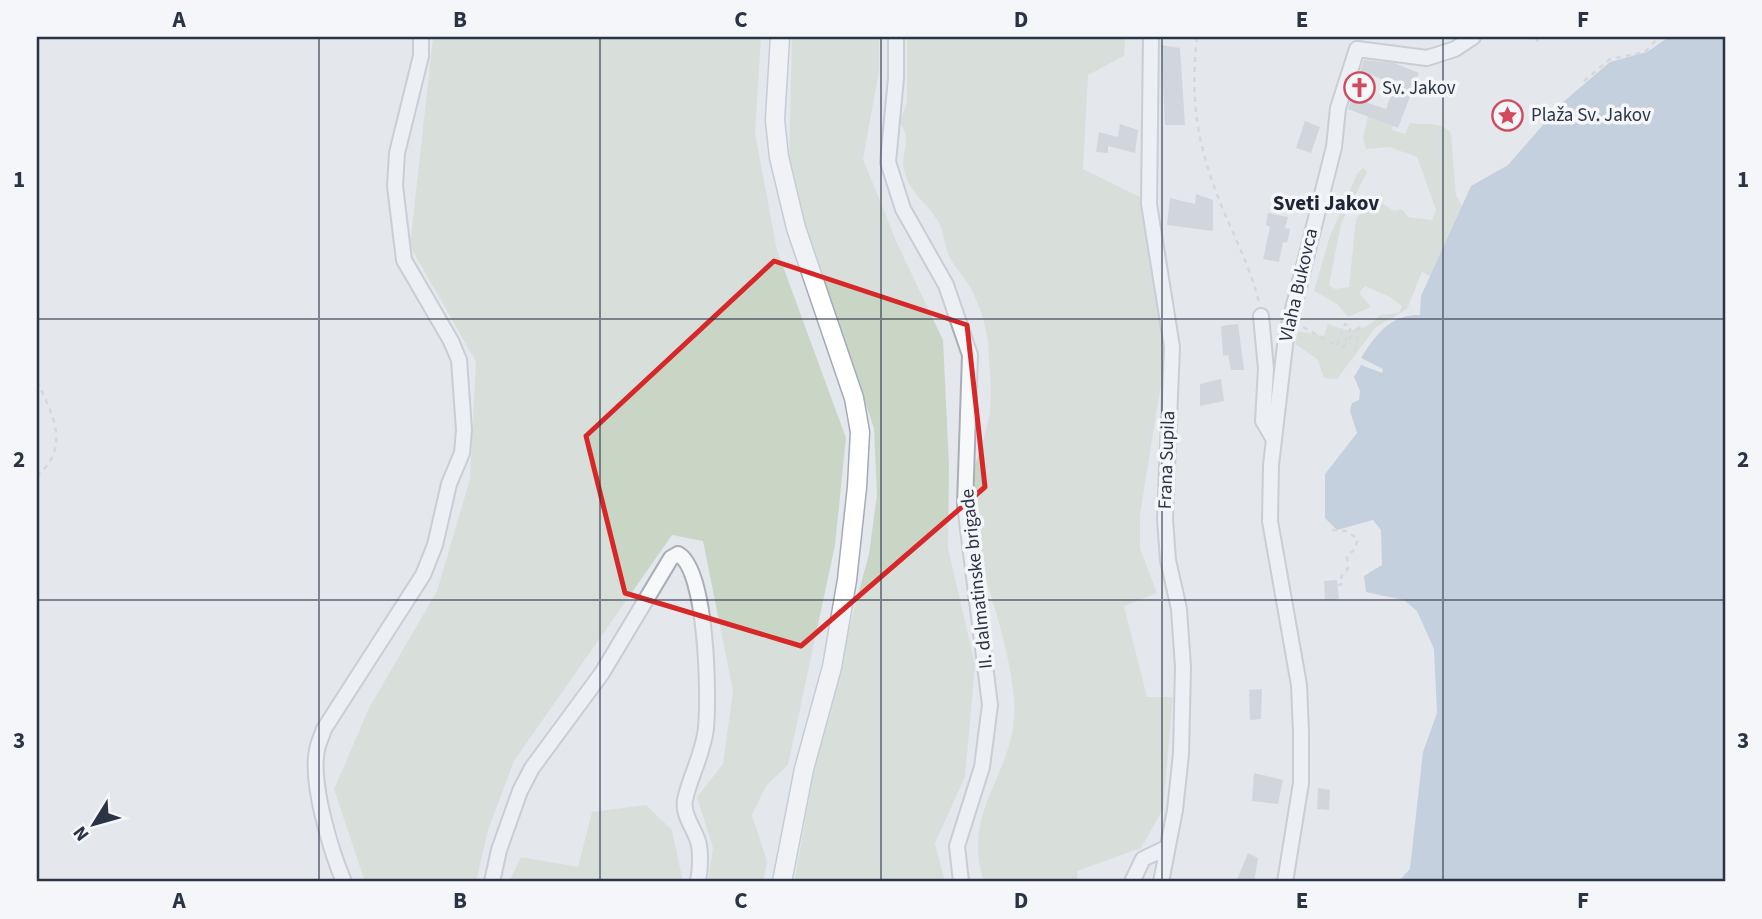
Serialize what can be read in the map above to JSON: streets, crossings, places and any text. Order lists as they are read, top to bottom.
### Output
{
  "streets": {
    "street": ["Vlaha Bukovca", "Frana Supila", "II. dalmatinske brigade"]
  },
  "districts": ["Sveti Jakov"],
  "places": {
    "church": ["Sv. Jakov"],
    "place": ["Plaža Sv. Jakov"]
  },
  "north": "bottom left",
  "grid": {
    "columns": [
      "A",
      "B",
      "C",
      "D",
      "E",
      "F"
    ],
    "rows": ["1", "2", "3"]
  }
}
